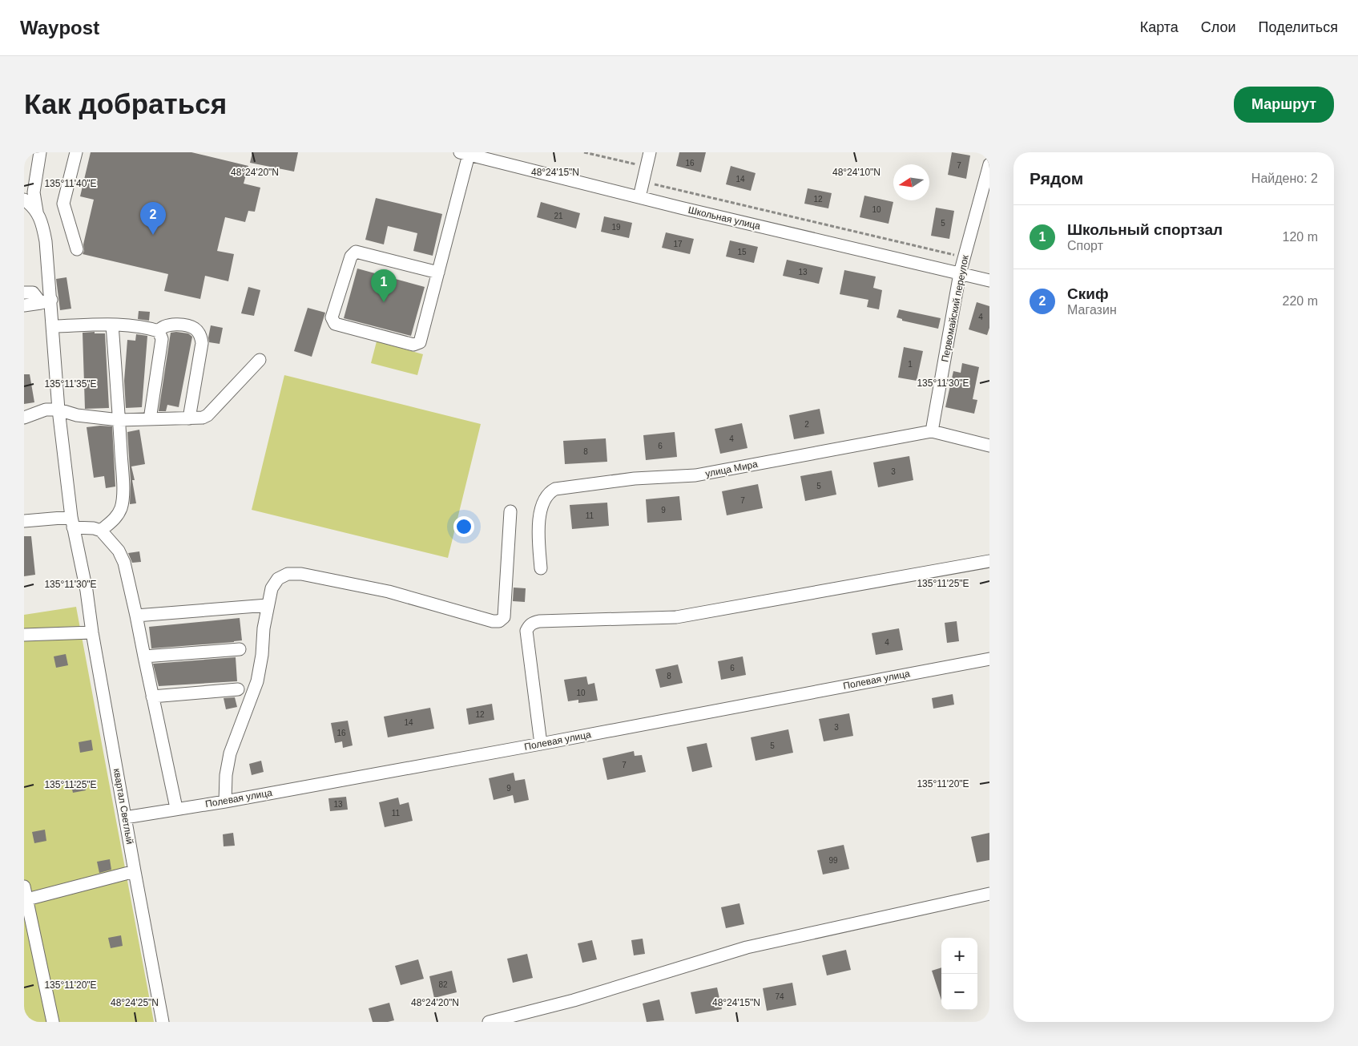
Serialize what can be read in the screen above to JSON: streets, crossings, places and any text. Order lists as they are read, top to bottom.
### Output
{
  "streets": {
    "street": [
      "Школьная улица",
      "Первомайский переулок",
      "улица Мира",
      "Полевая улица",
      "квартал Светлый"
    ]
  },
  "crossings": [
    ["Школьная улица", "Первомайский переулок"],
    ["Первомайский переулок", "улица Мира"],
    ["Полевая улица", "квартал Светлый"]
  ],
  "house_numbers": [
    "16",
    "7",
    "14",
    "12",
    "10",
    "21",
    "5",
    "19",
    "17",
    "15",
    "13",
    "4",
    "1",
    "2",
    "4",
    "6",
    "8",
    "3",
    "5",
    "7",
    "9",
    "11",
    "4",
    "6",
    "8",
    "10",
    "12",
    "14",
    "3",
    "16",
    "5",
    "7",
    "9",
    "13",
    "11",
    "99",
    "82",
    "74"
  ],
  "north": "left",
  "page": {
    "header": "Waypost",
    "nav": ["Карта", "Слои", "Поделиться"],
    "buttons": "Маршрут",
    "title": "Как добраться",
    "heading": ["Рядом", "Найдено: 2"],
    "pins": ["2", "1"],
    "list": [
      {
        "mark": "1",
        "name": "Школьный спортзал",
        "note": "Спорт",
        "value": "120 m"
      },
      {
        "mark": "2",
        "name": "Скиф",
        "note": "Магазин",
        "value": "220 m"
      }
    ],
    "map_buttons": ["+", "−"]
  },
  "coordinates": [
    "48°24'20\"N",
    "48°24'15\"N",
    "48°24'10\"N",
    "135°11'40\"E",
    "135°11'30\"E",
    "135°11'35\"E",
    "135°11'25\"E",
    "135°11'20\"E",
    "48°24'25\"N"
  ]
}
